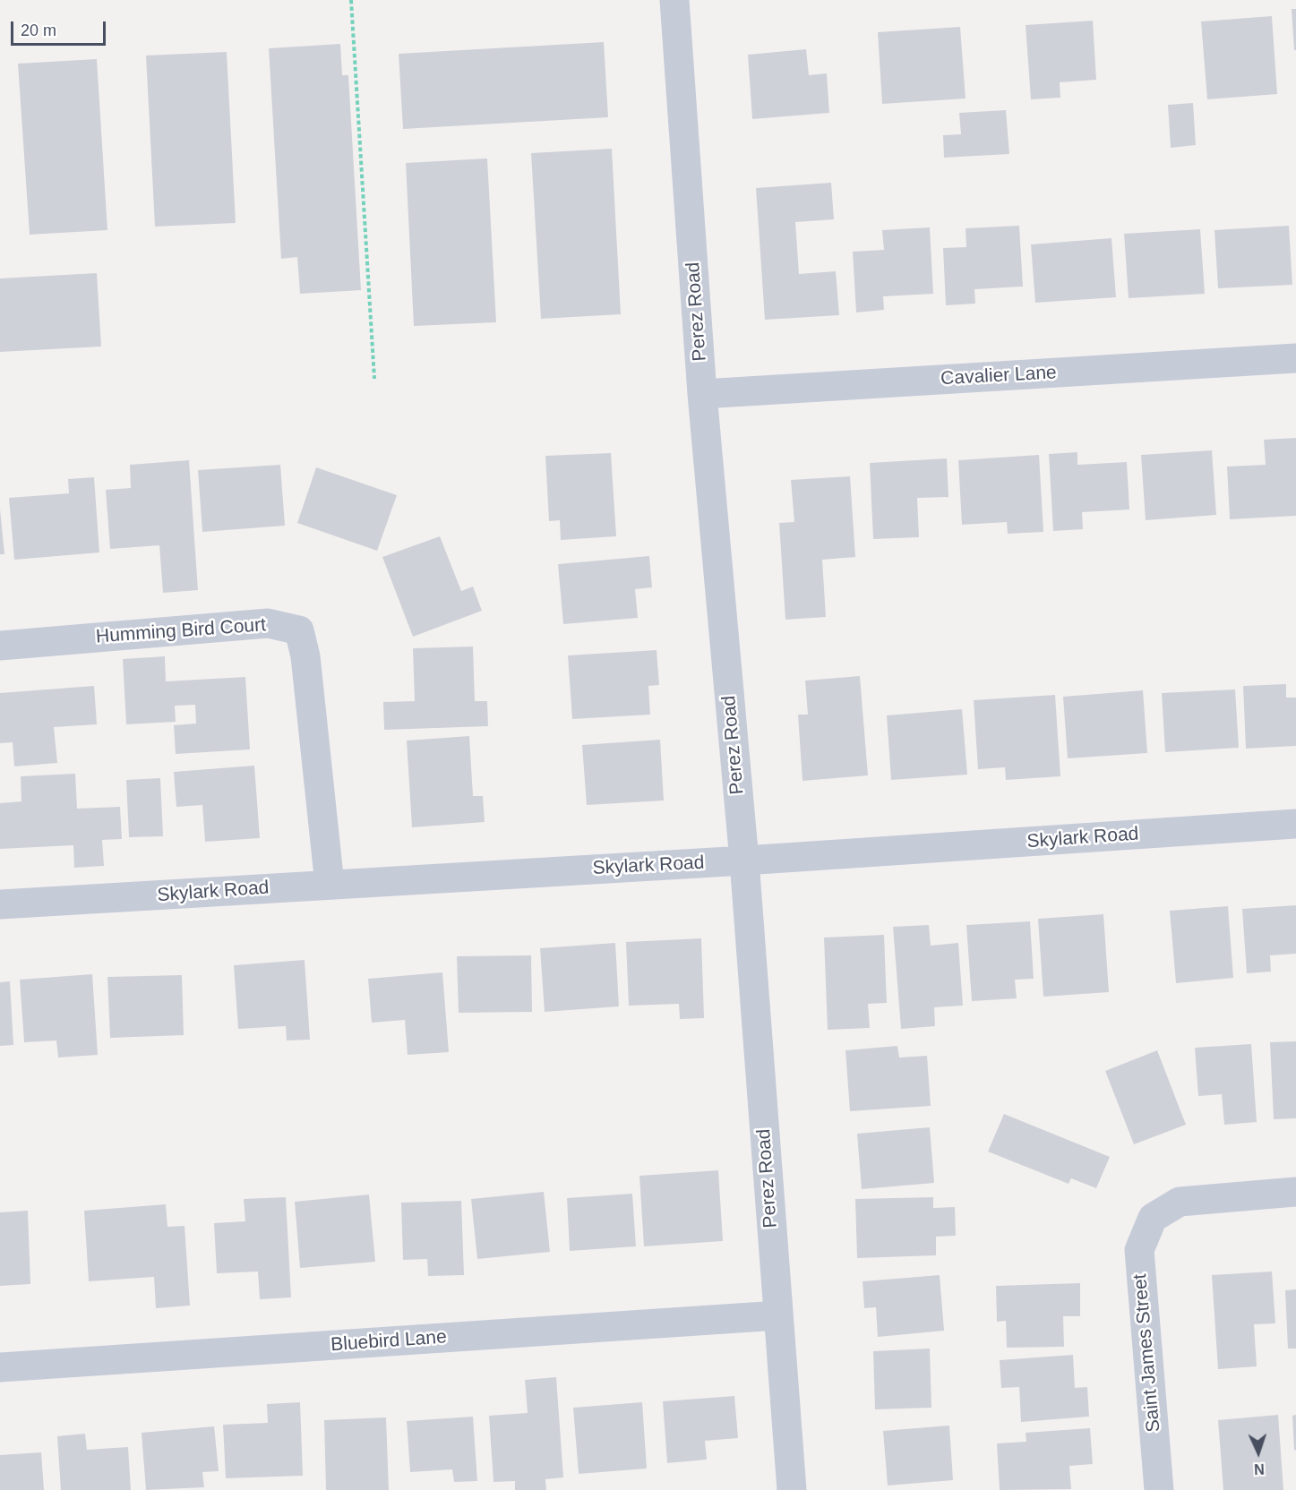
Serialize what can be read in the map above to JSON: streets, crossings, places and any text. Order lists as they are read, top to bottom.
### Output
{
  "streets": {
    "street": [
      "Perez Road",
      "Cavalier Lane",
      "Humming Bird Court",
      "Skylark Road",
      "Bluebird Lane",
      "Saint James Street"
    ]
  },
  "crossings": [
    ["Perez Road", "Cavalier Lane"],
    ["Perez Road", "Skylark Road"],
    ["Perez Road", "Bluebird Lane"],
    ["Humming Bird Court", "Skylark Road"]
  ],
  "scale_bar": "20 m",
  "north": "bottom"
}
